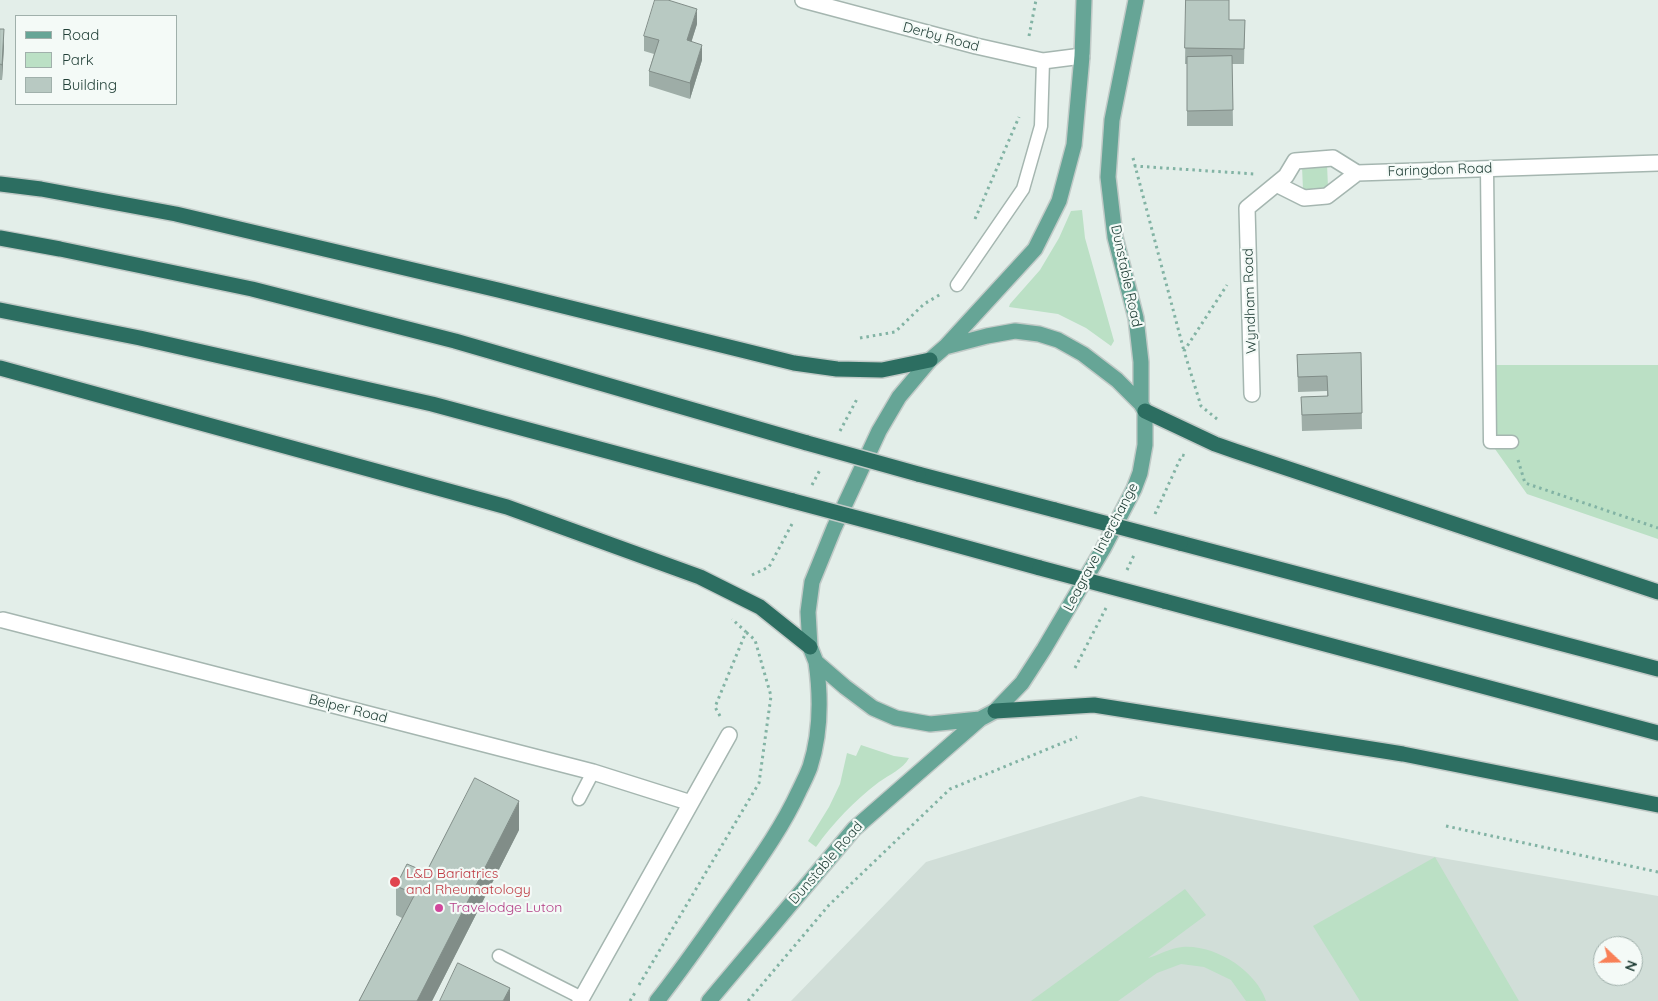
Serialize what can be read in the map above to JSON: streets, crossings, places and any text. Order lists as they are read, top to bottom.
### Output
{
  "streets": {
    "main road": ["Dunstable Road", "Leagrave Interchange"],
    "street": [
      "Derby Road",
      "Faringdon Road",
      "Wyndham Road",
      "Belper Road"
    ]
  },
  "crossings": [
    ["Dunstable Road", "Leagrave Interchange"]
  ],
  "places": ["L&D Bariatrics and Rheumatology", "Travelodge Luton"],
  "legend": ["Road", "Park", "Building"],
  "north": "right"
}
